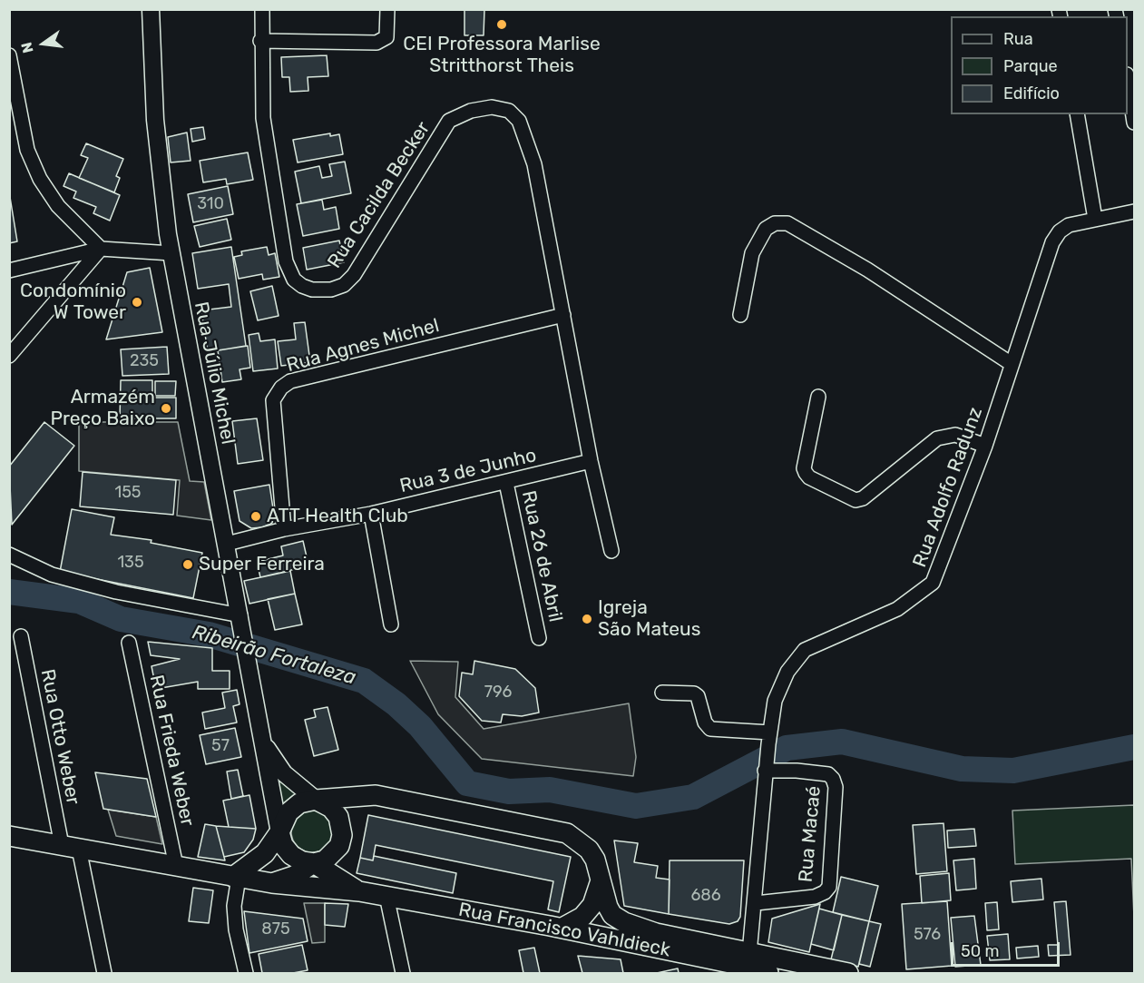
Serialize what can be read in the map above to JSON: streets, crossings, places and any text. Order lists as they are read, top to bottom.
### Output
{
  "streets": {
    "main road": ["Rua Francisco Vahldieck"],
    "street": [
      "Rua Cacilda Becker",
      "Rua Agnes Michel",
      "Rua Júlio Michel",
      "Rua 3 de Junho",
      "Rua Adolfo Radunz",
      "Rua 26 de Abril",
      "Rua Otto Weber",
      "Rua Frieda Weber",
      "Rua Macaé"
    ]
  },
  "crossings": [
    ["Rua Cacilda Becker", "Rua Agnes Michel"],
    ["Rua Cacilda Becker", "Rua 3 de Junho"],
    ["Rua Agnes Michel", "Rua 3 de Junho"],
    ["Rua Júlio Michel", "Rua 3 de Junho"],
    ["Rua Júlio Michel", "Rua Francisco Vahldieck"],
    ["Rua 3 de Junho", "Rua 26 de Abril"],
    ["Rua Adolfo Radunz", "Rua Macaé"],
    ["Rua Adolfo Radunz", "Rua Francisco Vahldieck"],
    ["Rua Otto Weber", "Rua Francisco Vahldieck"],
    ["Rua Frieda Weber", "Rua Francisco Vahldieck"]
  ],
  "water": ["Ribeirão Fortaleza"],
  "places": [
    "CEI Professora Marlise Stritthorst Theis",
    "Condomínio W Tower",
    "Armazém Preço Baixo",
    "ATT Health Club",
    "Super Ferreira",
    "Igreja São Mateus"
  ],
  "house_numbers": [
    "310",
    "235",
    "155",
    "135",
    "796",
    "57",
    "686",
    "875",
    "576"
  ],
  "legend": ["Rua", "Parque", "Edifício"],
  "scale_bar": "50 m",
  "north": "left"
}
